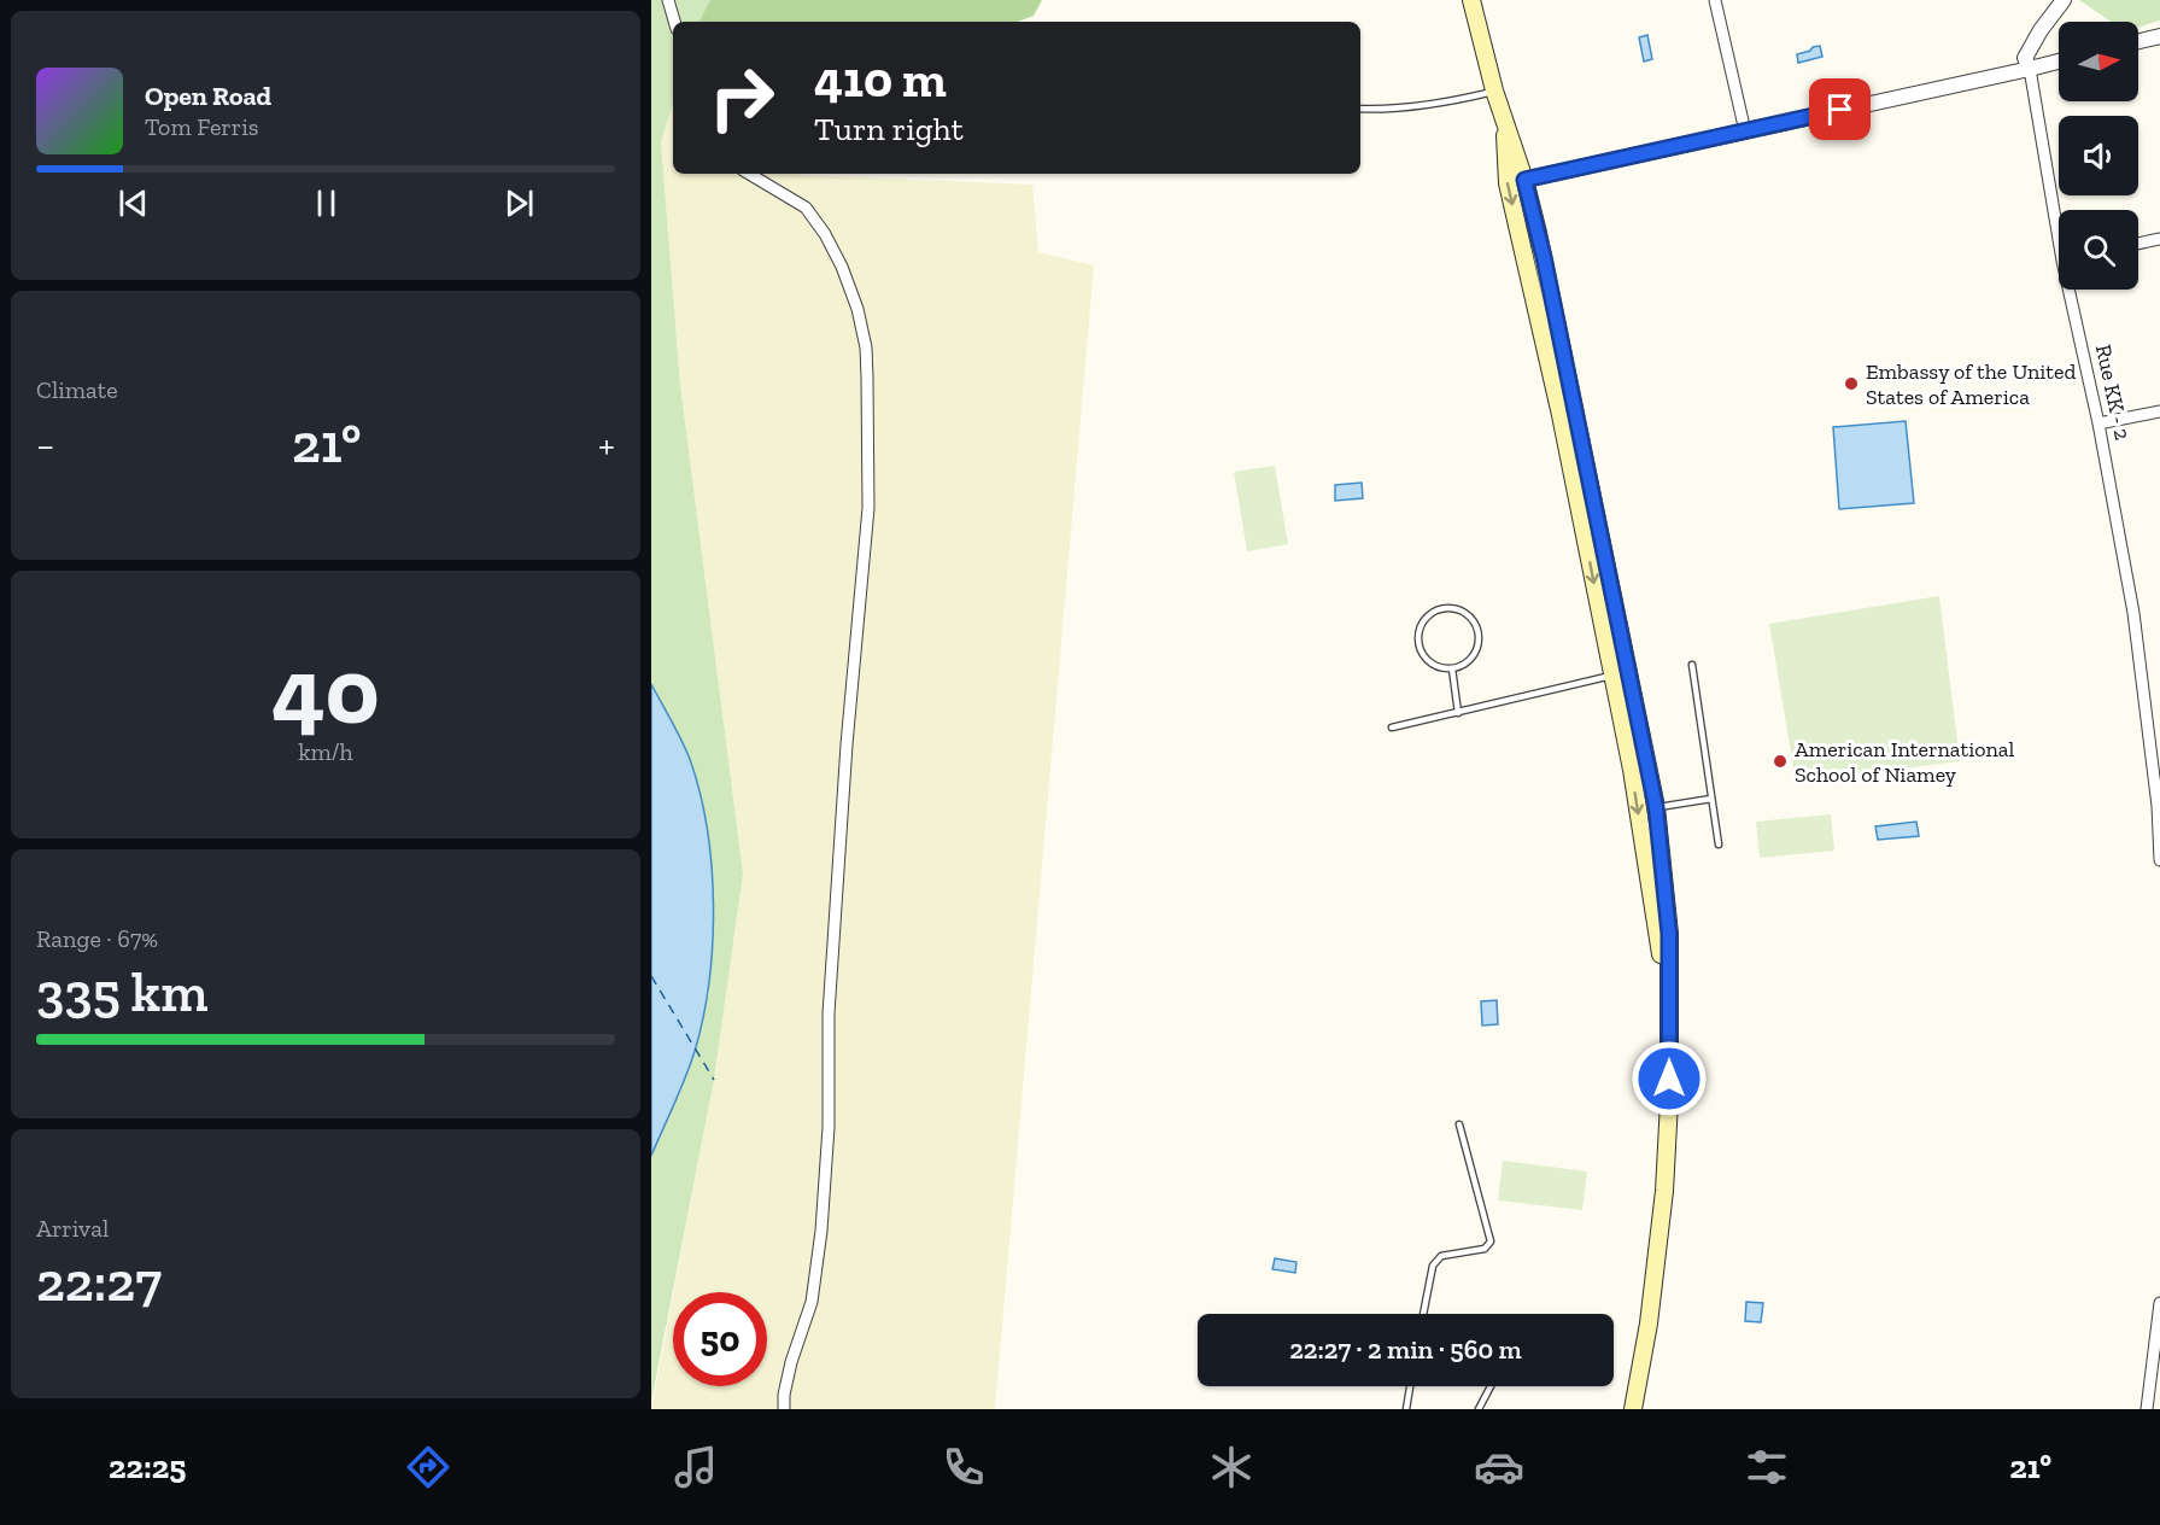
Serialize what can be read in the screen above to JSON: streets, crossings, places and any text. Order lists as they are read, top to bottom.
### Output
{
  "streets": {
    "street": ["Rue KK - 2"]
  },
  "places": ["Embassy of the United States of America", "American International School of Niamey"],
  "north": "right",
  "page": {
    "turn": ["410 m", "Turn right"],
    "song": ["Open Road", "Tom Ferris"],
    "tile": [
      "Climate",
      ["40", "km/h"],
      ["Range · 67%", "335 km"],
      ["Arrival", "22:27"]
    ],
    "heat": ["−", "21°", "+"],
    "limit": "50",
    "trip": "22:27 · 2 min · 560 m",
    "tabs": ["22:25", "21°"]
  }
}
